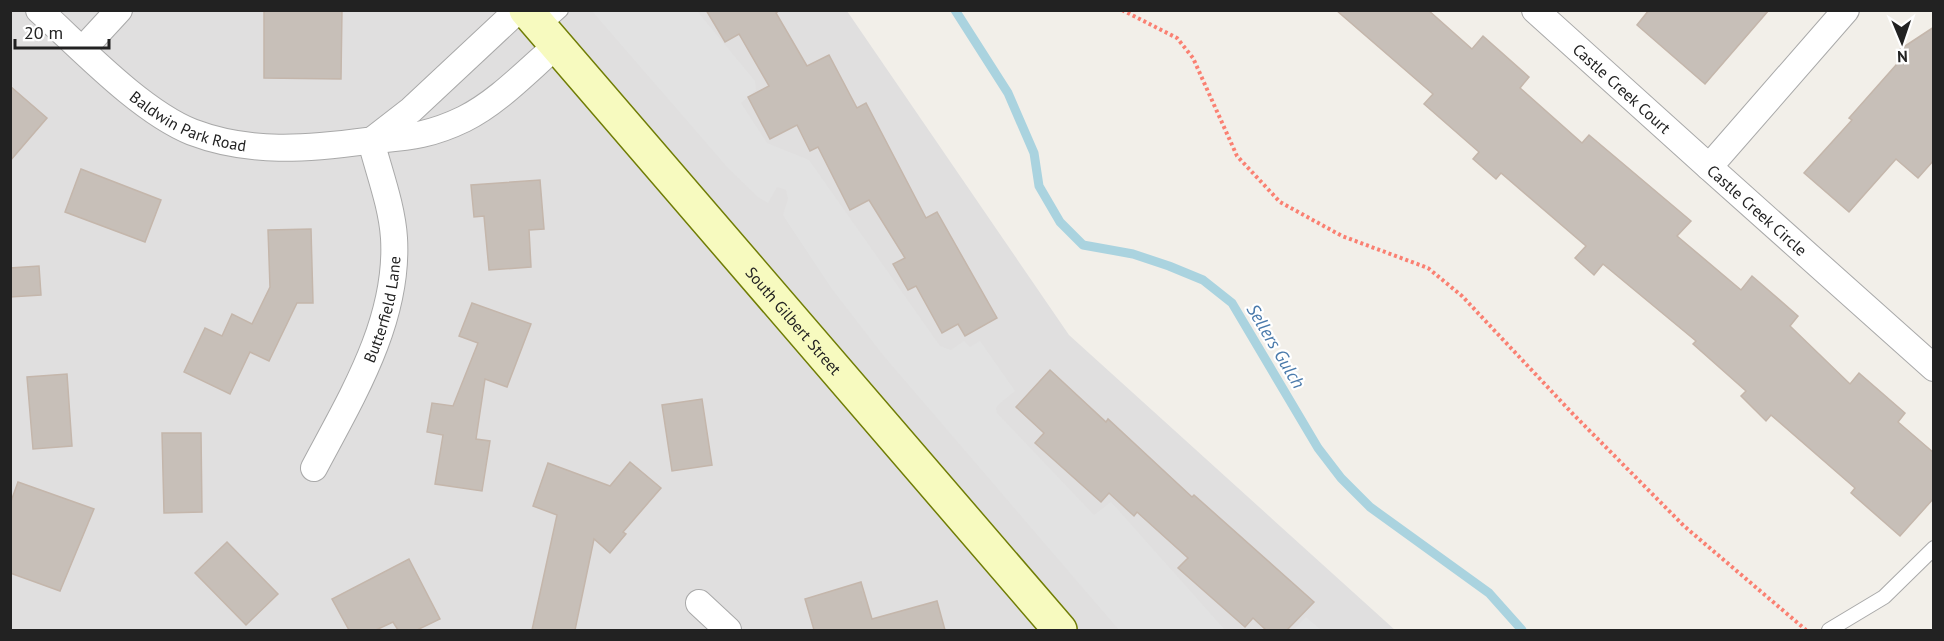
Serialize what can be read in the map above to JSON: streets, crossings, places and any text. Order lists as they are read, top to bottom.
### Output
{
  "streets": {
    "street": [
      "Castle Creek Court",
      "Baldwin Park Road",
      "Castle Creek Circle",
      "Butterfield Lane",
      "South Gilbert Street"
    ]
  },
  "crossings": [
    ["Castle Creek Court", "Castle Creek Circle"],
    ["Baldwin Park Road", "Butterfield Lane"],
    ["Baldwin Park Road", "South Gilbert Street"]
  ],
  "water": ["Sellers Gulch"],
  "scale_bar": "20 m",
  "north": "bottom"
}
